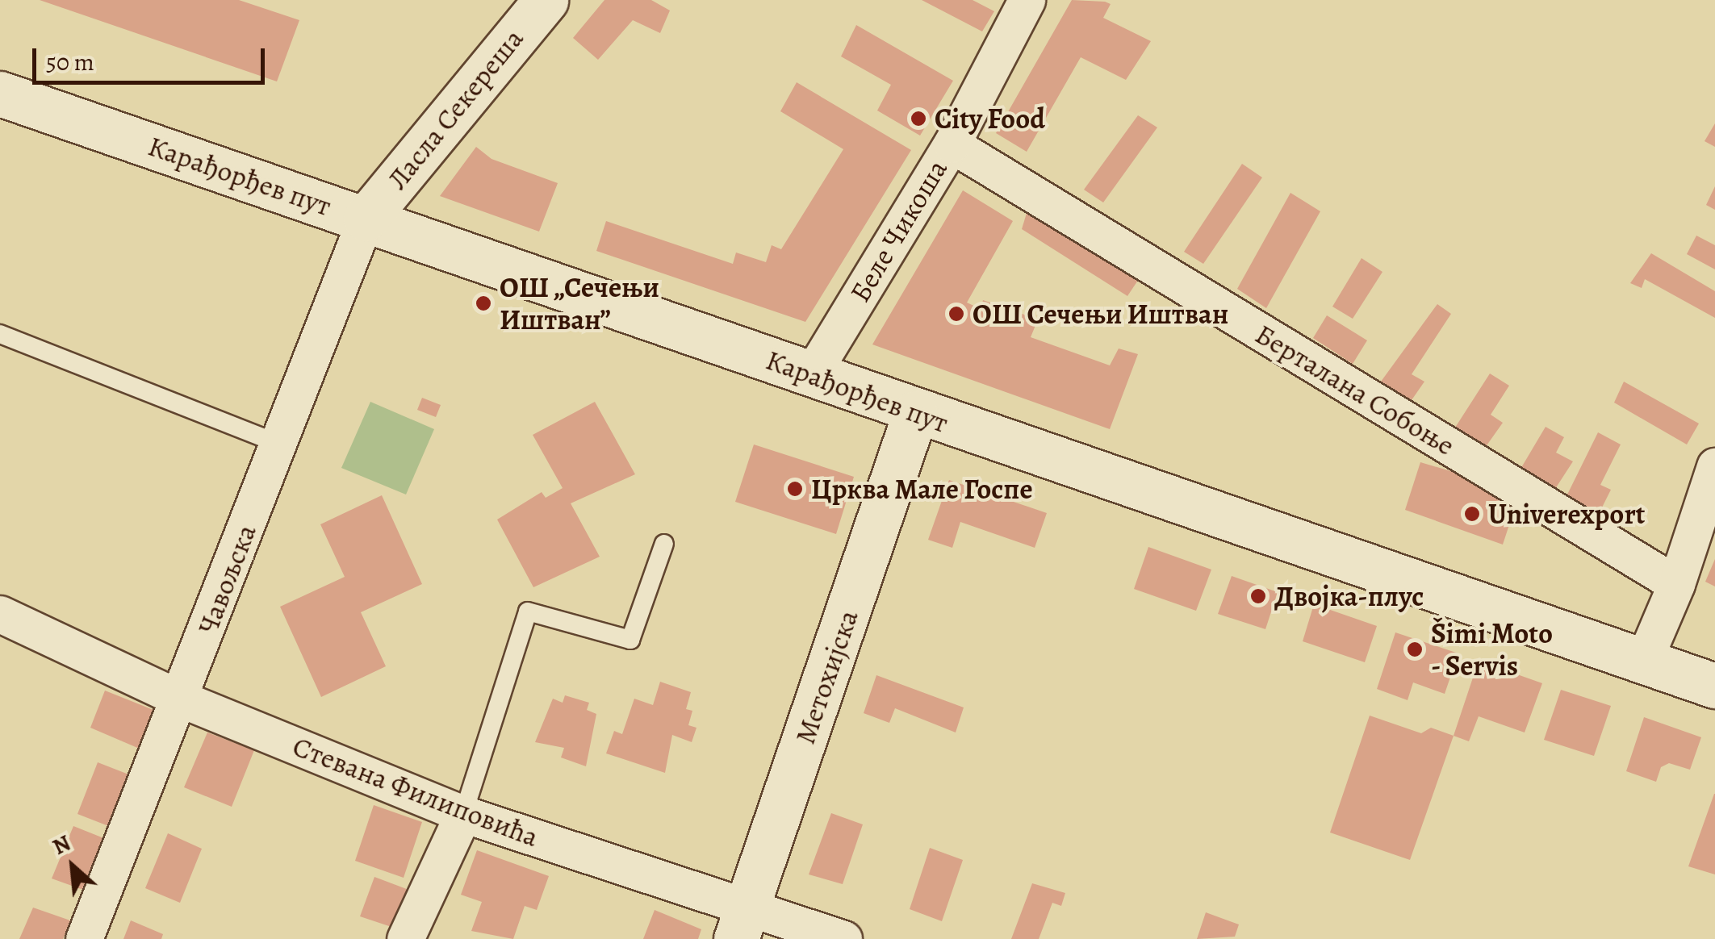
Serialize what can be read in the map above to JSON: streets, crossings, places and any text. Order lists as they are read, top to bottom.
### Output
{
  "streets": {
    "main road": ["Ласла Секереша", "Карађорђев пут", "Метохијска"],
    "street": [
      "Беле Чикоша",
      "Берталана Собоње",
      "Чавољска",
      "Стевана Филиповића"
    ]
  },
  "crossings": [
    ["Ласла Секереша", "Карађорђев пут"],
    ["Ласла Секереша", "Чавољска"],
    ["Карађорђев пут", "Беле Чикоша"],
    ["Карађорђев пут", "Чавољска"],
    ["Карађорђев пут", "Метохијска"],
    ["Беле Чикоша", "Берталана Собоње"],
    ["Чавољска", "Стевана Филиповића"],
    ["Метохијска", "Стевана Филиповића"]
  ],
  "places": [
    "City Food",
    "ОШ „Сечењи Иштван”",
    "ОШ Сечењи Иштван",
    "Црква Мале Госпе",
    "Univerexport",
    "Двојка-плус",
    "Šimi Moto - Servis"
  ],
  "scale_bar": "50 m",
  "north": "top left"
}
